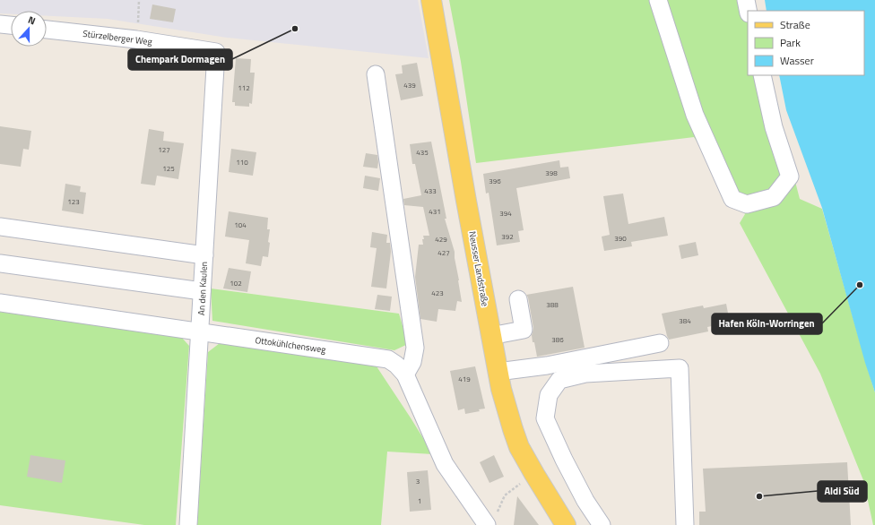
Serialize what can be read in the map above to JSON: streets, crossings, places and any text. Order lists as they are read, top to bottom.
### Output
{
  "streets": {
    "main road": ["Neusser Landstraße"],
    "street": ["Stürzelberger Weg", "An den Kaulen", "Ottokühlchensweg"]
  },
  "crossings": [
    ["Stürzelberger Weg", "An den Kaulen"],
    ["An den Kaulen", "Ottokühlchensweg"]
  ],
  "places": ["Chempark Dormagen", "Hafen Köln-Worringen", "Aldi Süd"],
  "house_numbers": [
    "439",
    "112",
    "127",
    "435",
    "110",
    "125",
    "398",
    "396",
    "433",
    "123",
    "431",
    "394",
    "104",
    "392",
    "390",
    "429",
    "427",
    "102",
    "423",
    "388",
    "384",
    "386",
    "419",
    "3",
    "1"
  ],
  "legend": ["Straße", "Park", "Wasser"],
  "north": "top"
}
